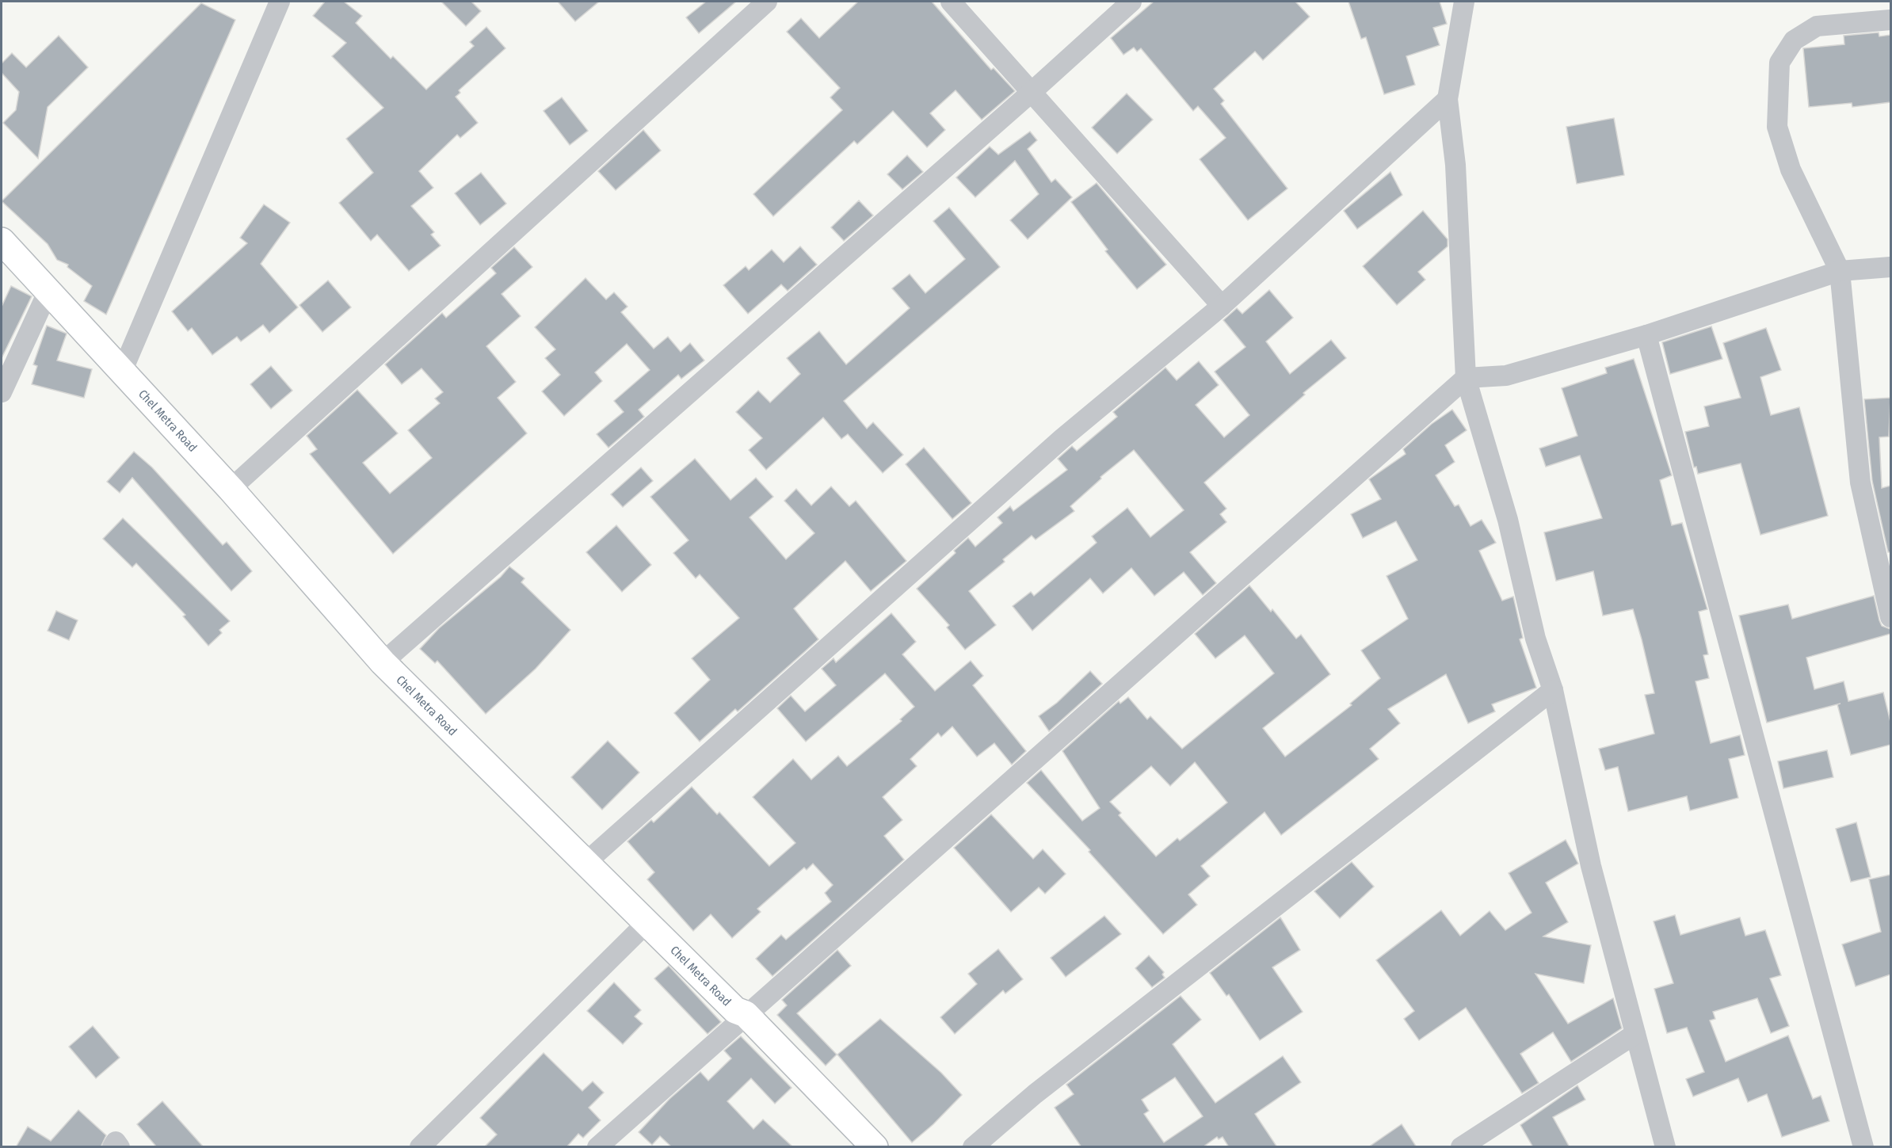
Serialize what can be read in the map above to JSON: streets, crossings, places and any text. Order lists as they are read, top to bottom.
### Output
{
  "streets": {
    "street": ["Chel Metra Road"]
  }
}
